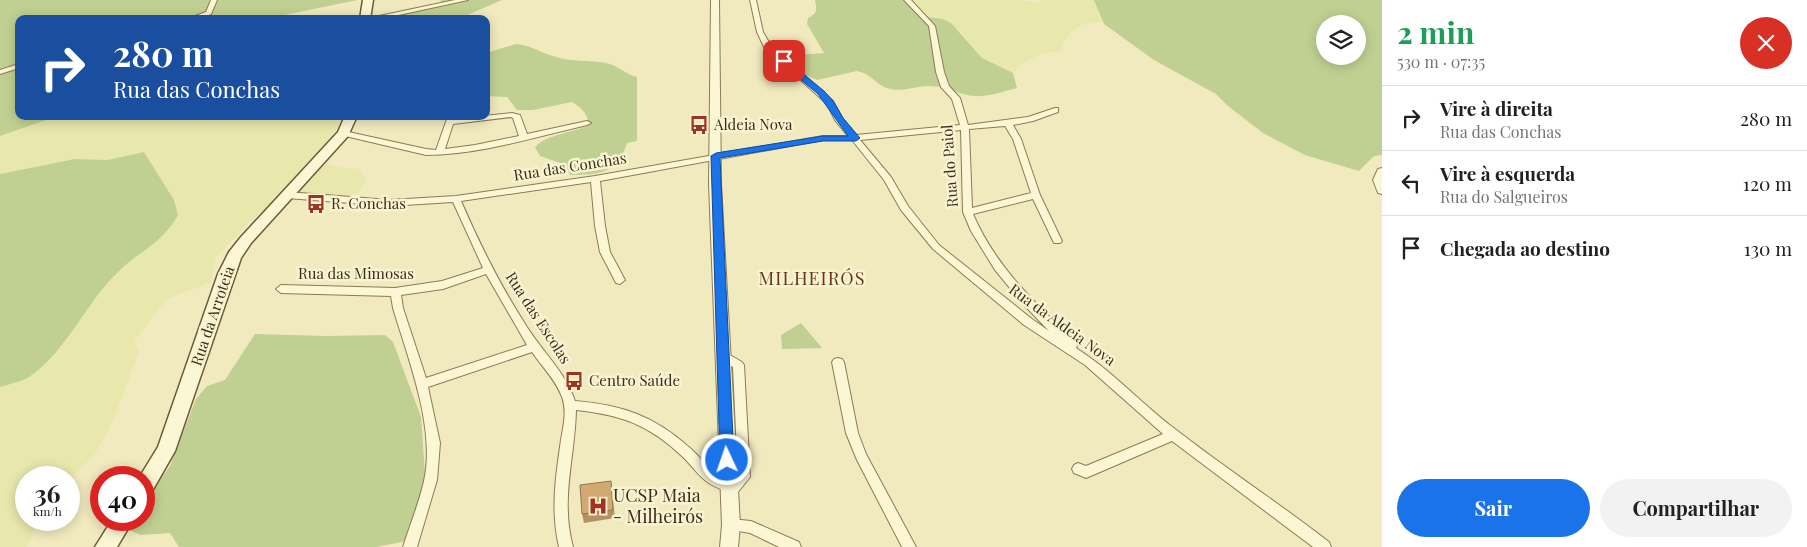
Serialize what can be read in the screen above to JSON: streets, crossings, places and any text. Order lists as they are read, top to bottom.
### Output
{
  "streets": {
    "main road": ["Rua da Arroteia"],
    "street": [
      "Rua do Paiol",
      "Rua das Conchas",
      "Rua das Mimosas",
      "Rua das Escolas",
      "Rua da Aldeia Nova"
    ]
  },
  "crossings": [
    ["Rua do Paiol", "Rua das Conchas"],
    ["Rua do Paiol", "Rua da Aldeia Nova"],
    ["Rua das Conchas", "Rua da Arroteia"],
    ["Rua das Conchas", "Rua das Escolas"],
    ["Rua das Conchas", "Rua da Aldeia Nova"],
    ["Rua das Mimosas", "Rua das Escolas"]
  ],
  "districts": ["MILHEIRÓS"],
  "places": {
    "bus stop": ["Aldeia Nova", "R. Conchas", "Centro Saúde"],
    "hospital": ["UCSP Maia - Milheirós"]
  },
  "page": {
    "heading": ["2 min", "530 m · 07:35"],
    "turn": ["280 m", "Rua das Conchas"],
    "list": [
      {
        "name": "Vire à direita",
        "note": "Rua das Conchas",
        "value": "280 m"
      },
      {
        "name": "Vire à esquerda",
        "note": "Rua do Salgueiros",
        "value": "120 m"
      },
      {
        "name": "Chegada ao destino",
        "value": "130 m"
      }
    ],
    "speed": "36 km/h",
    "limit": "40",
    "buttons": ["Sair", "Compartilhar"]
  }
}
